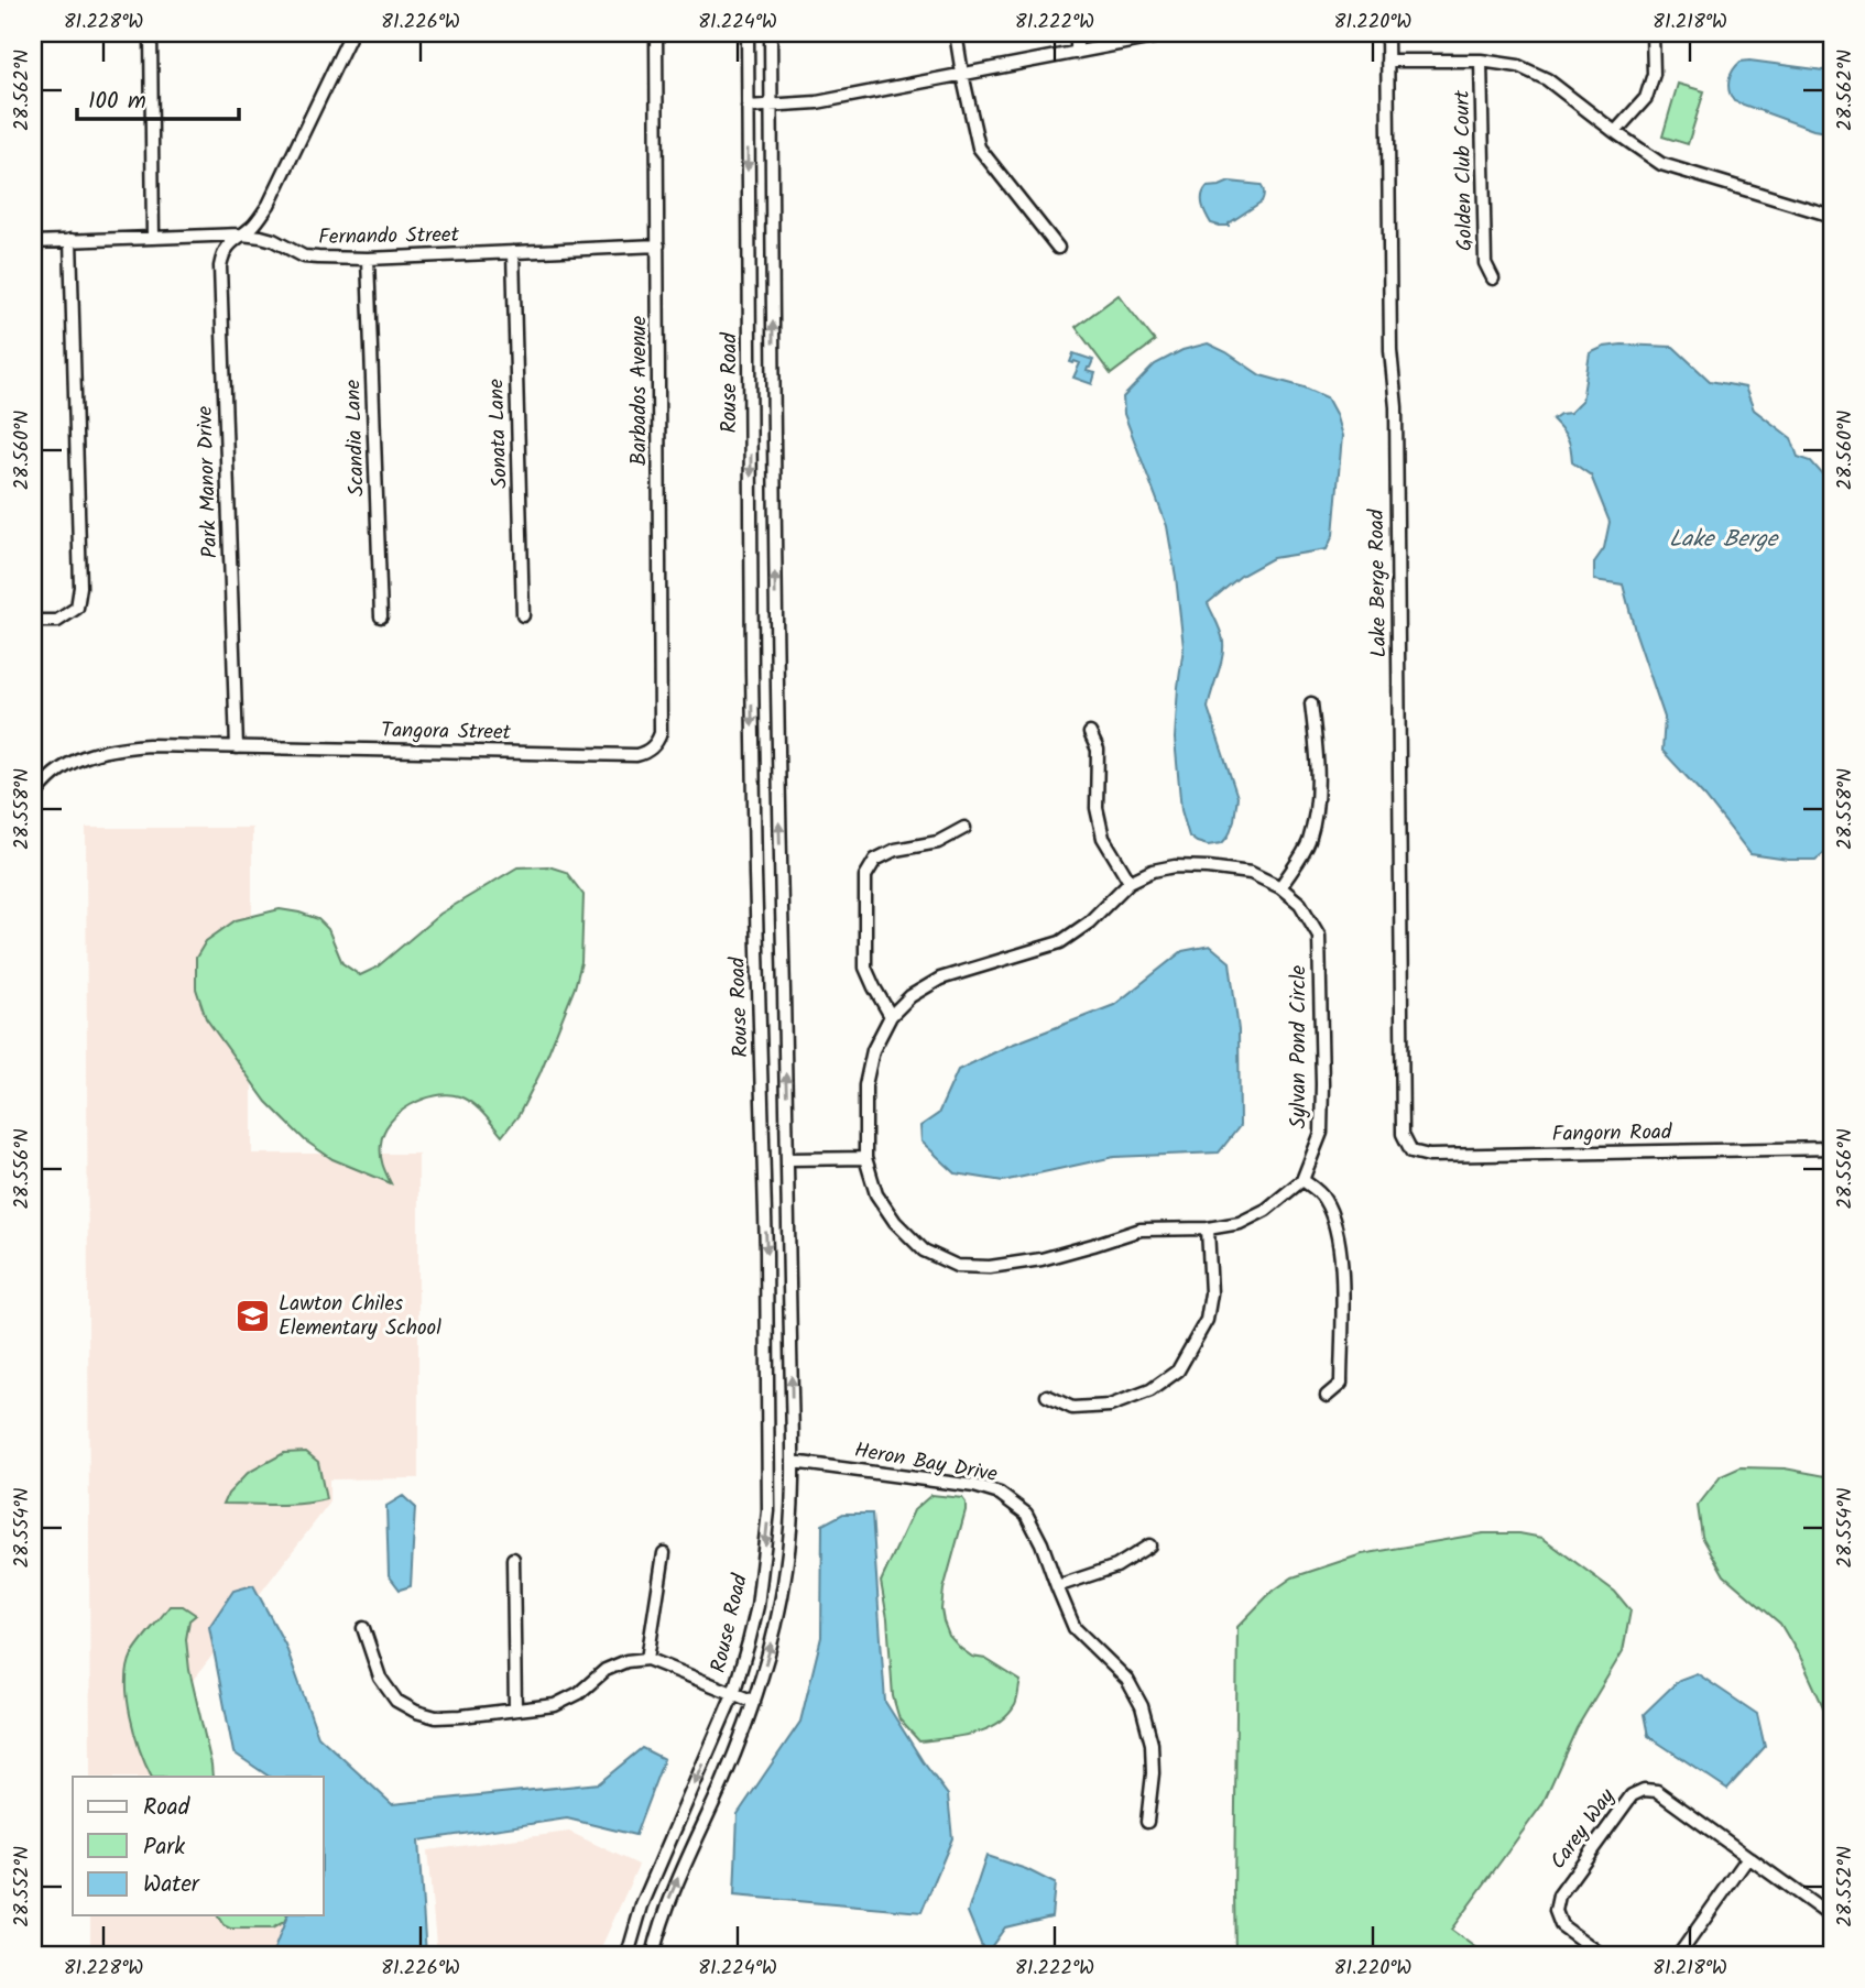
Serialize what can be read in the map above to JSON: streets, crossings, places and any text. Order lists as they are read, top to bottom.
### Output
{
  "streets": {
    "street": [
      "Golden Club Court",
      "Fernando Street",
      "Rouse Road",
      "Barbados Avenue",
      "Sonata Lane",
      "Scandia Lane",
      "Park Manor Drive",
      "Lake Berge Road",
      "Tangora Street",
      "Sylvan Pond Circle",
      "Fangorn Road",
      "Heron Bay Drive",
      "Carey Way"
    ]
  },
  "crossings": [
    ["Fernando Street", "Barbados Avenue"],
    ["Fernando Street", "Sonata Lane"],
    ["Fernando Street", "Scandia Lane"],
    ["Fernando Street", "Park Manor Drive"],
    ["Rouse Road", "Heron Bay Drive"],
    ["Barbados Avenue", "Tangora Street"],
    ["Park Manor Drive", "Tangora Street"],
    ["Lake Berge Road", "Fangorn Road"]
  ],
  "water": ["Lake Berge"],
  "places": {
    "school or university": ["Lawton Chiles Elementary School"]
  },
  "legend": ["Road", "Park", "Water"],
  "scale_bar": "100 m",
  "coordinates": [
    "81.228°W",
    "81.226°W",
    "81.224°W",
    "81.222°W",
    "81.220°W",
    "81.218°W",
    "28.562°N",
    "28.560°N",
    "28.558°N",
    "28.556°N",
    "28.554°N",
    "28.552°N"
  ]
}
